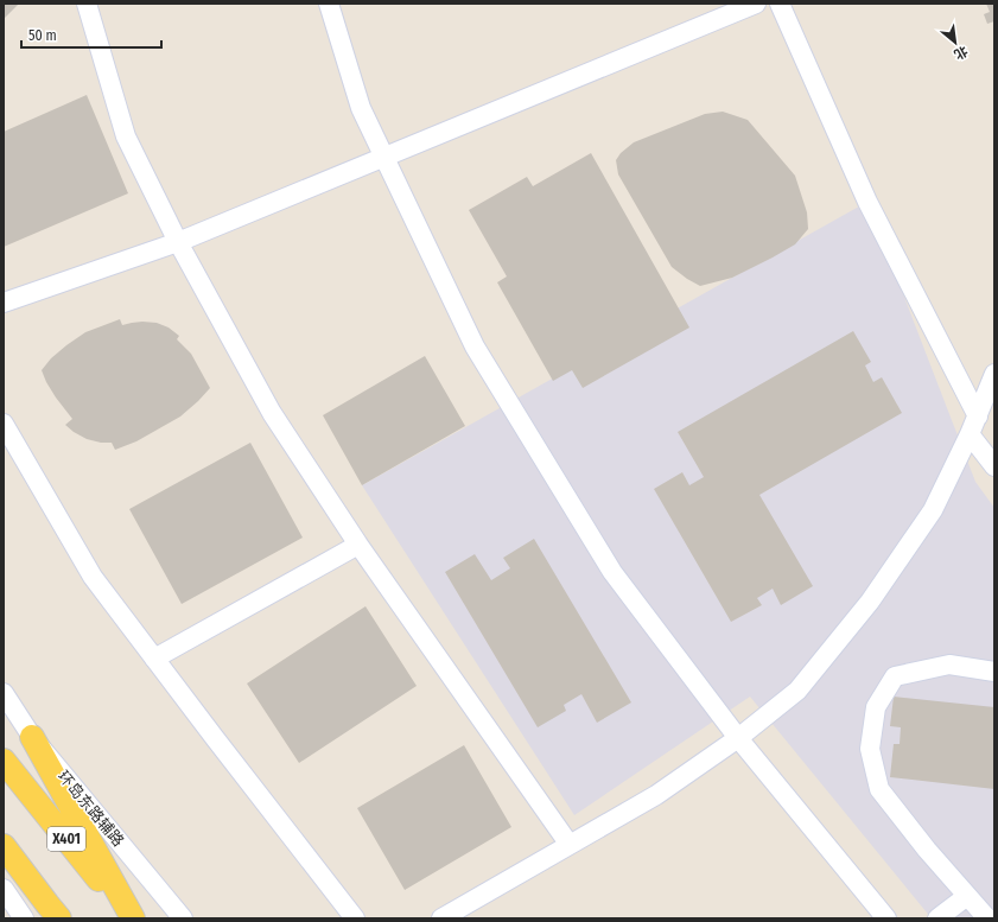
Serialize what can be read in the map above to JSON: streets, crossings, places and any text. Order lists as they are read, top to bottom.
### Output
{
  "streets": {
    "main road": ["X401"],
    "street": ["环岛东路辅路"]
  },
  "scale_bar": "50 m",
  "north": "bottom right"
}
